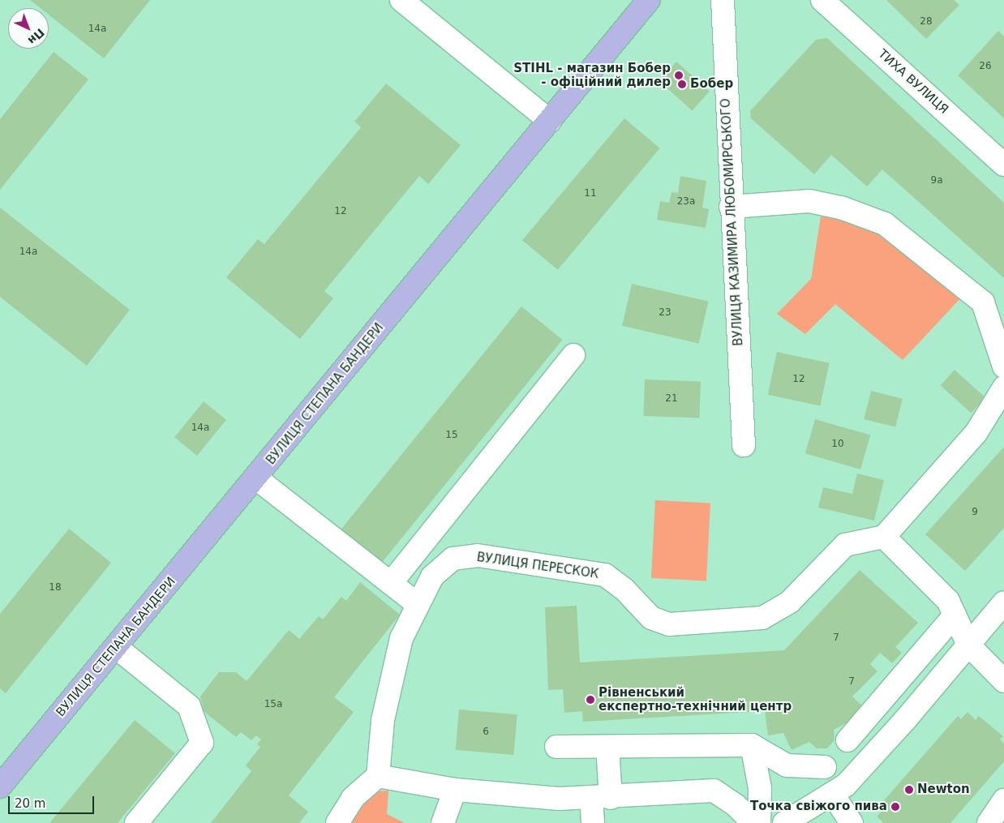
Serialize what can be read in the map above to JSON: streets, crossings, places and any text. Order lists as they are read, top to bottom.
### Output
{
  "streets": {
    "main road": ["ВУЛИЦЯ СТЕПАНА БАНДЕРИ"],
    "street": ["ТИХА ВУЛИЦЯ", "ВУЛИЦЯ КАЗИМИРА ЛЮБОМИРСЬКОГО", "ВУЛИЦЯ ПЕРЕСКОК"]
  },
  "places": [
    "STIHL - магазин Бобер - офіційний дилер",
    "Бобер",
    "Рівненський експертно-технічний центр",
    "Newton",
    "Точка свіжого пива"
  ],
  "house_numbers": [
    "28",
    "14а",
    "26",
    "9а",
    "11",
    "23а",
    "12",
    "14а",
    "23",
    "12",
    "21",
    "14а",
    "15",
    "10",
    "9",
    "18",
    "7",
    "7",
    "15а",
    "6"
  ],
  "scale_bar": "20 m",
  "north": "bottom right"
}
